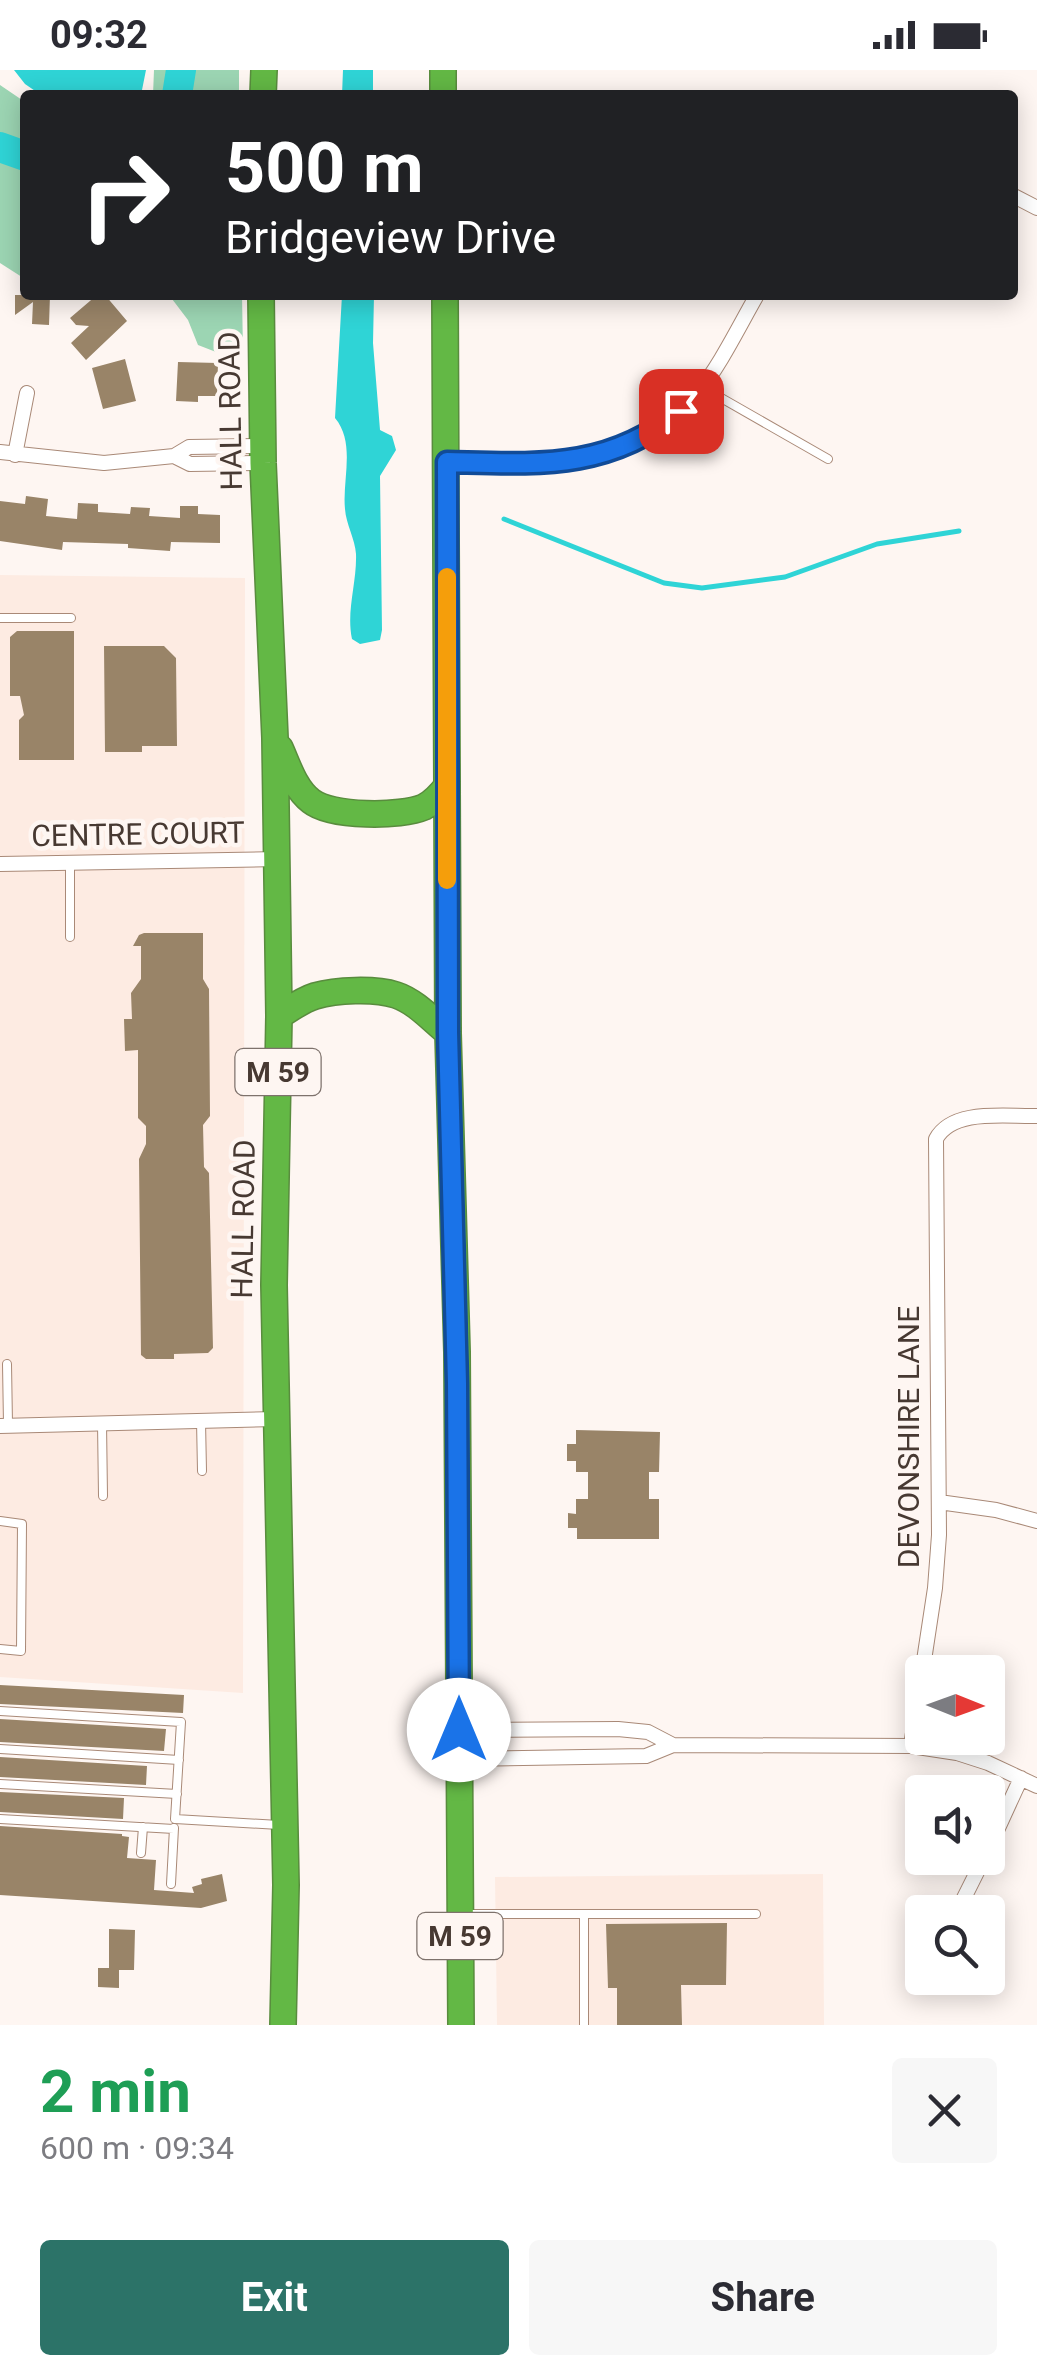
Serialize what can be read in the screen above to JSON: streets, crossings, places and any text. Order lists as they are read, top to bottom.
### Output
{
  "streets": {
    "highway": ["HALL ROAD", "M 59"],
    "street": ["CENTRE COURT", "DEVONSHIRE LANE"]
  },
  "crossings": [
    ["HALL ROAD", "CENTRE COURT"]
  ],
  "north": "right",
  "page": {
    "status": "09:32",
    "turn": ["500 m", "Bridgeview Drive"],
    "heading": ["2 min", "600 m · 09:34"],
    "buttons": ["Exit", "Share"]
  }
}
